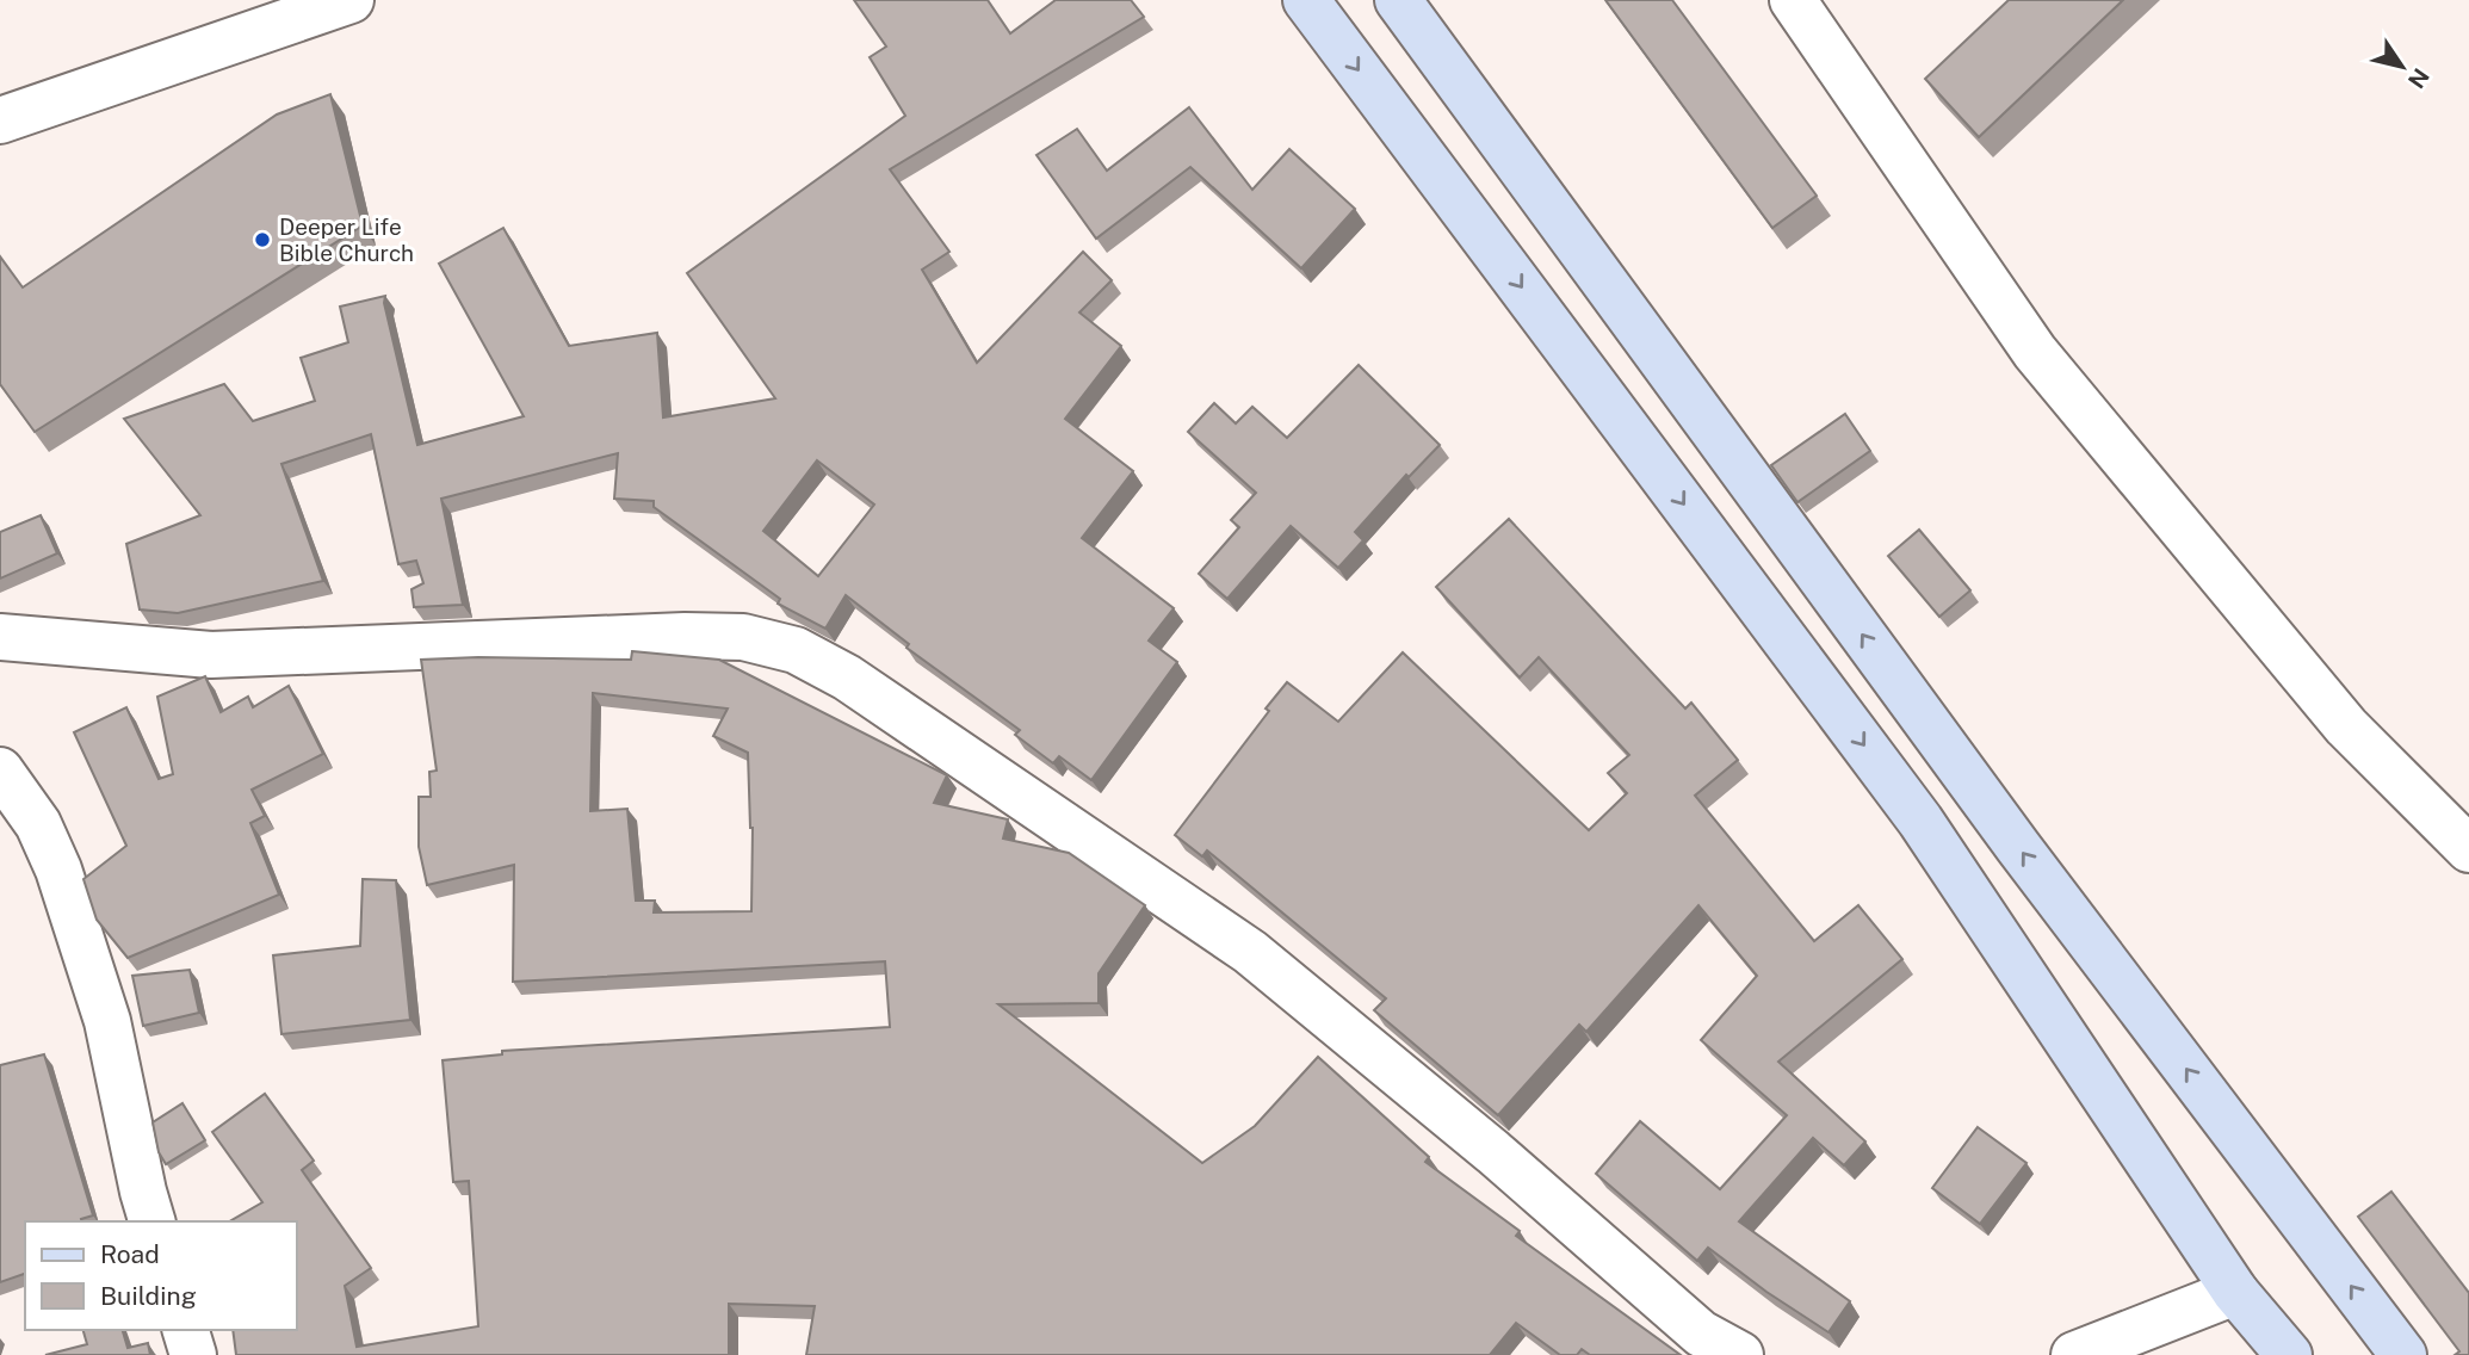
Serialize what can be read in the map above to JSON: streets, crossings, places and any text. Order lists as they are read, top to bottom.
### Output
{
  "places": ["Deeper Life Bible Church"],
  "legend": ["Road", "Building"],
  "north": "bottom right"
}
